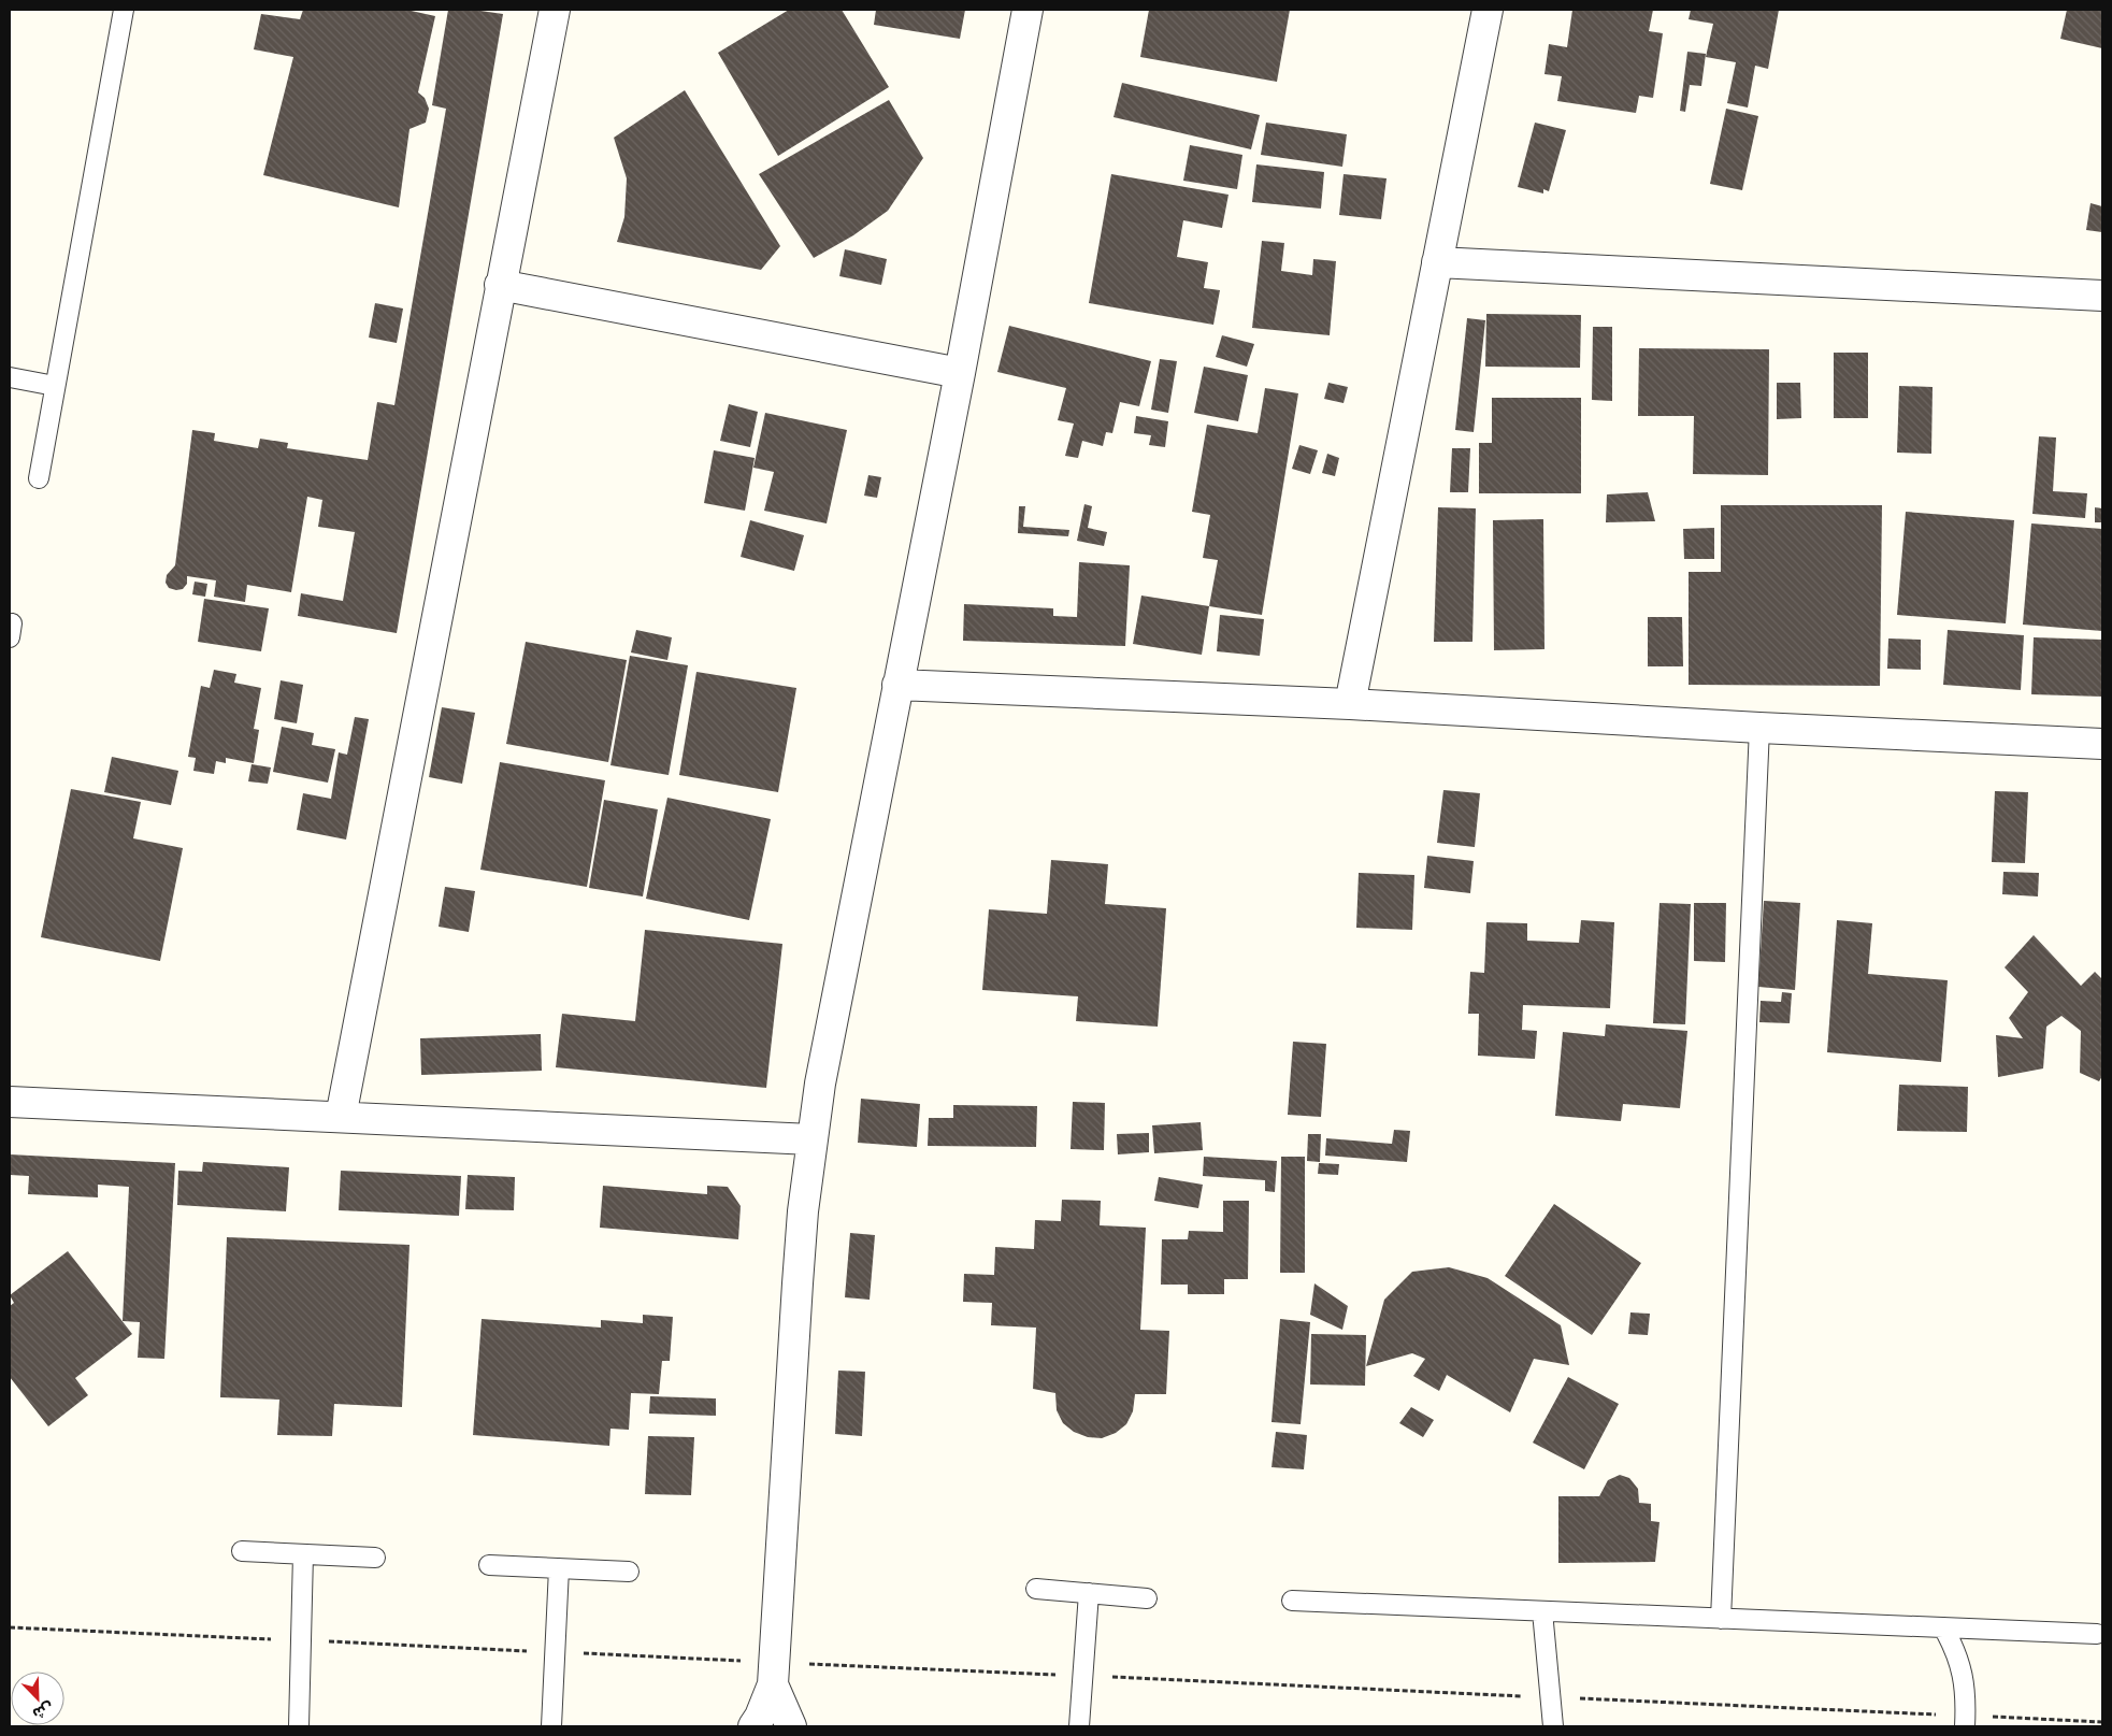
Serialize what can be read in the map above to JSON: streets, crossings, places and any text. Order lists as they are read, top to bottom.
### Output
{
  "north": "bottom right"
}
